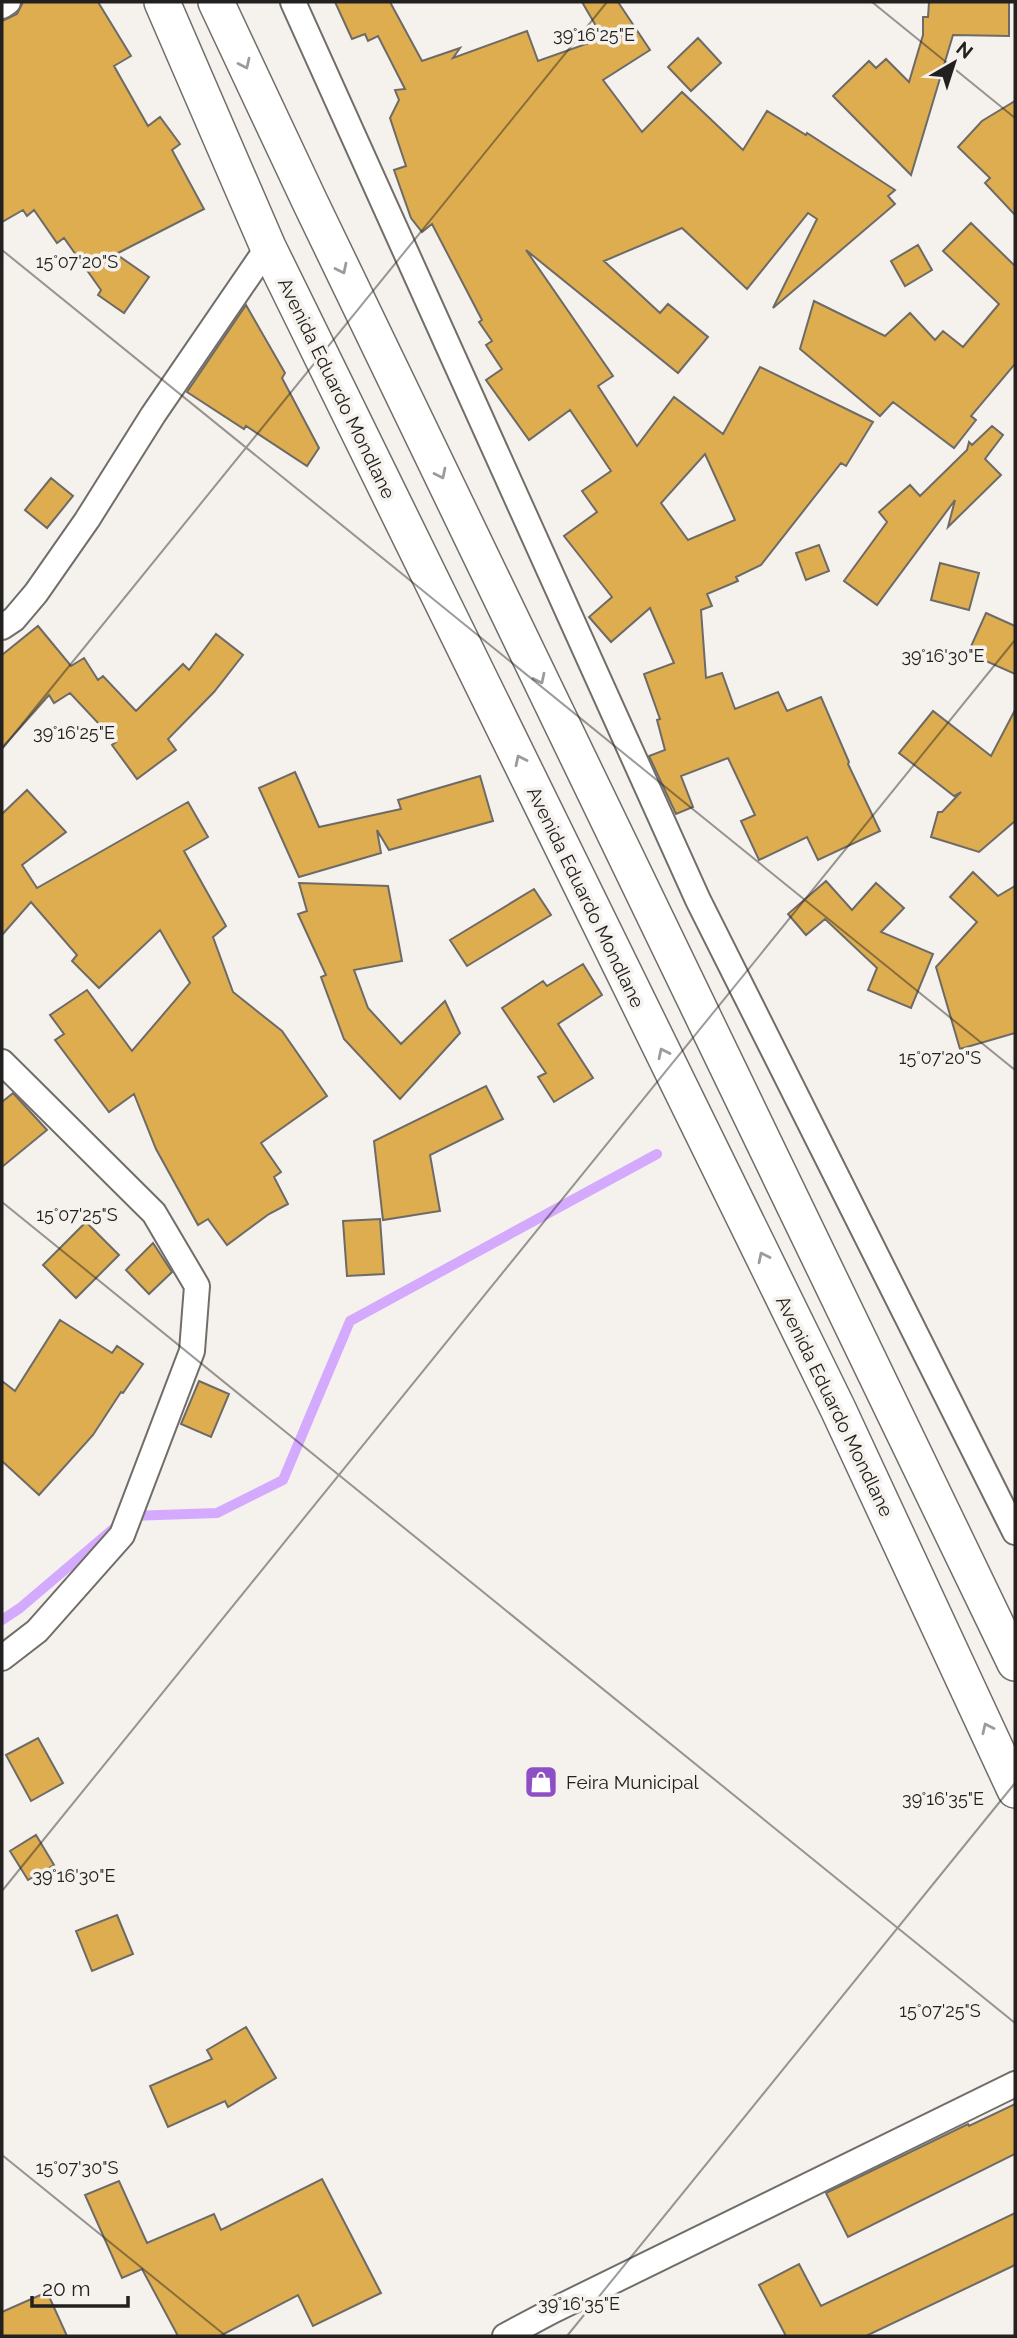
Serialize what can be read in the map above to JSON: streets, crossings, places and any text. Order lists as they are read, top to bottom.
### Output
{
  "streets": {
    "main road": ["Avenida Eduardo Mondlane"]
  },
  "places": {
    "shop": ["Feira Municipal"]
  },
  "scale_bar": "20 m",
  "north": "top right",
  "coordinates": [
    "39°16'25\"E",
    "15°07'20\"S",
    "39°16'30\"E",
    "15°07'25\"S",
    "39°16'35\"E",
    "15°07'30\"S"
  ]
}
